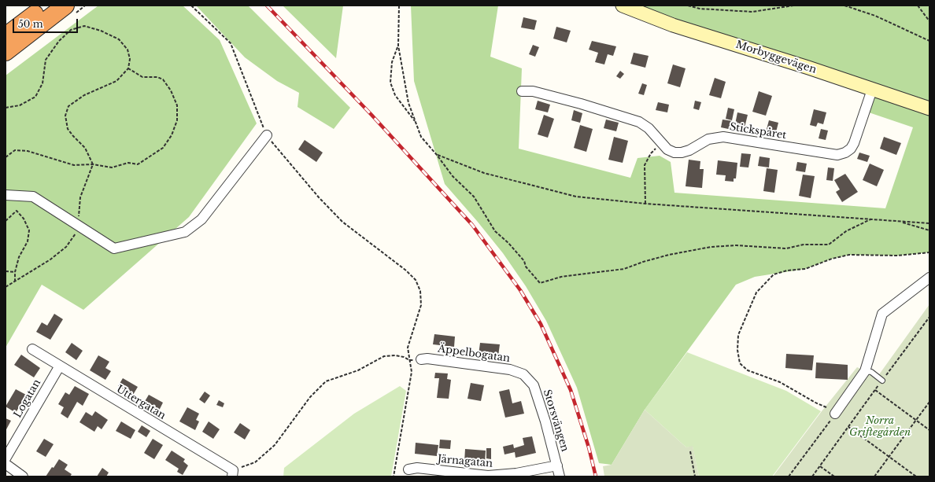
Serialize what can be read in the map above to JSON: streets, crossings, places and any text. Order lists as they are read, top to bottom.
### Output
{
  "streets": {
    "street": [
      "Morbyggevägen",
      "Stickspåret",
      "Äppelbogatan",
      "Logatan",
      "Uttergatan",
      "Storsvängen",
      "Järnagatan"
    ]
  },
  "crossings": [
    ["Morbyggevägen", "Stickspåret"],
    ["Äppelbogatan", "Storsvängen"],
    ["Logatan", "Uttergatan"],
    ["Storsvängen", "Järnagatan"]
  ],
  "parks": ["Norra Griftegården"],
  "scale_bar": "50 m"
}
